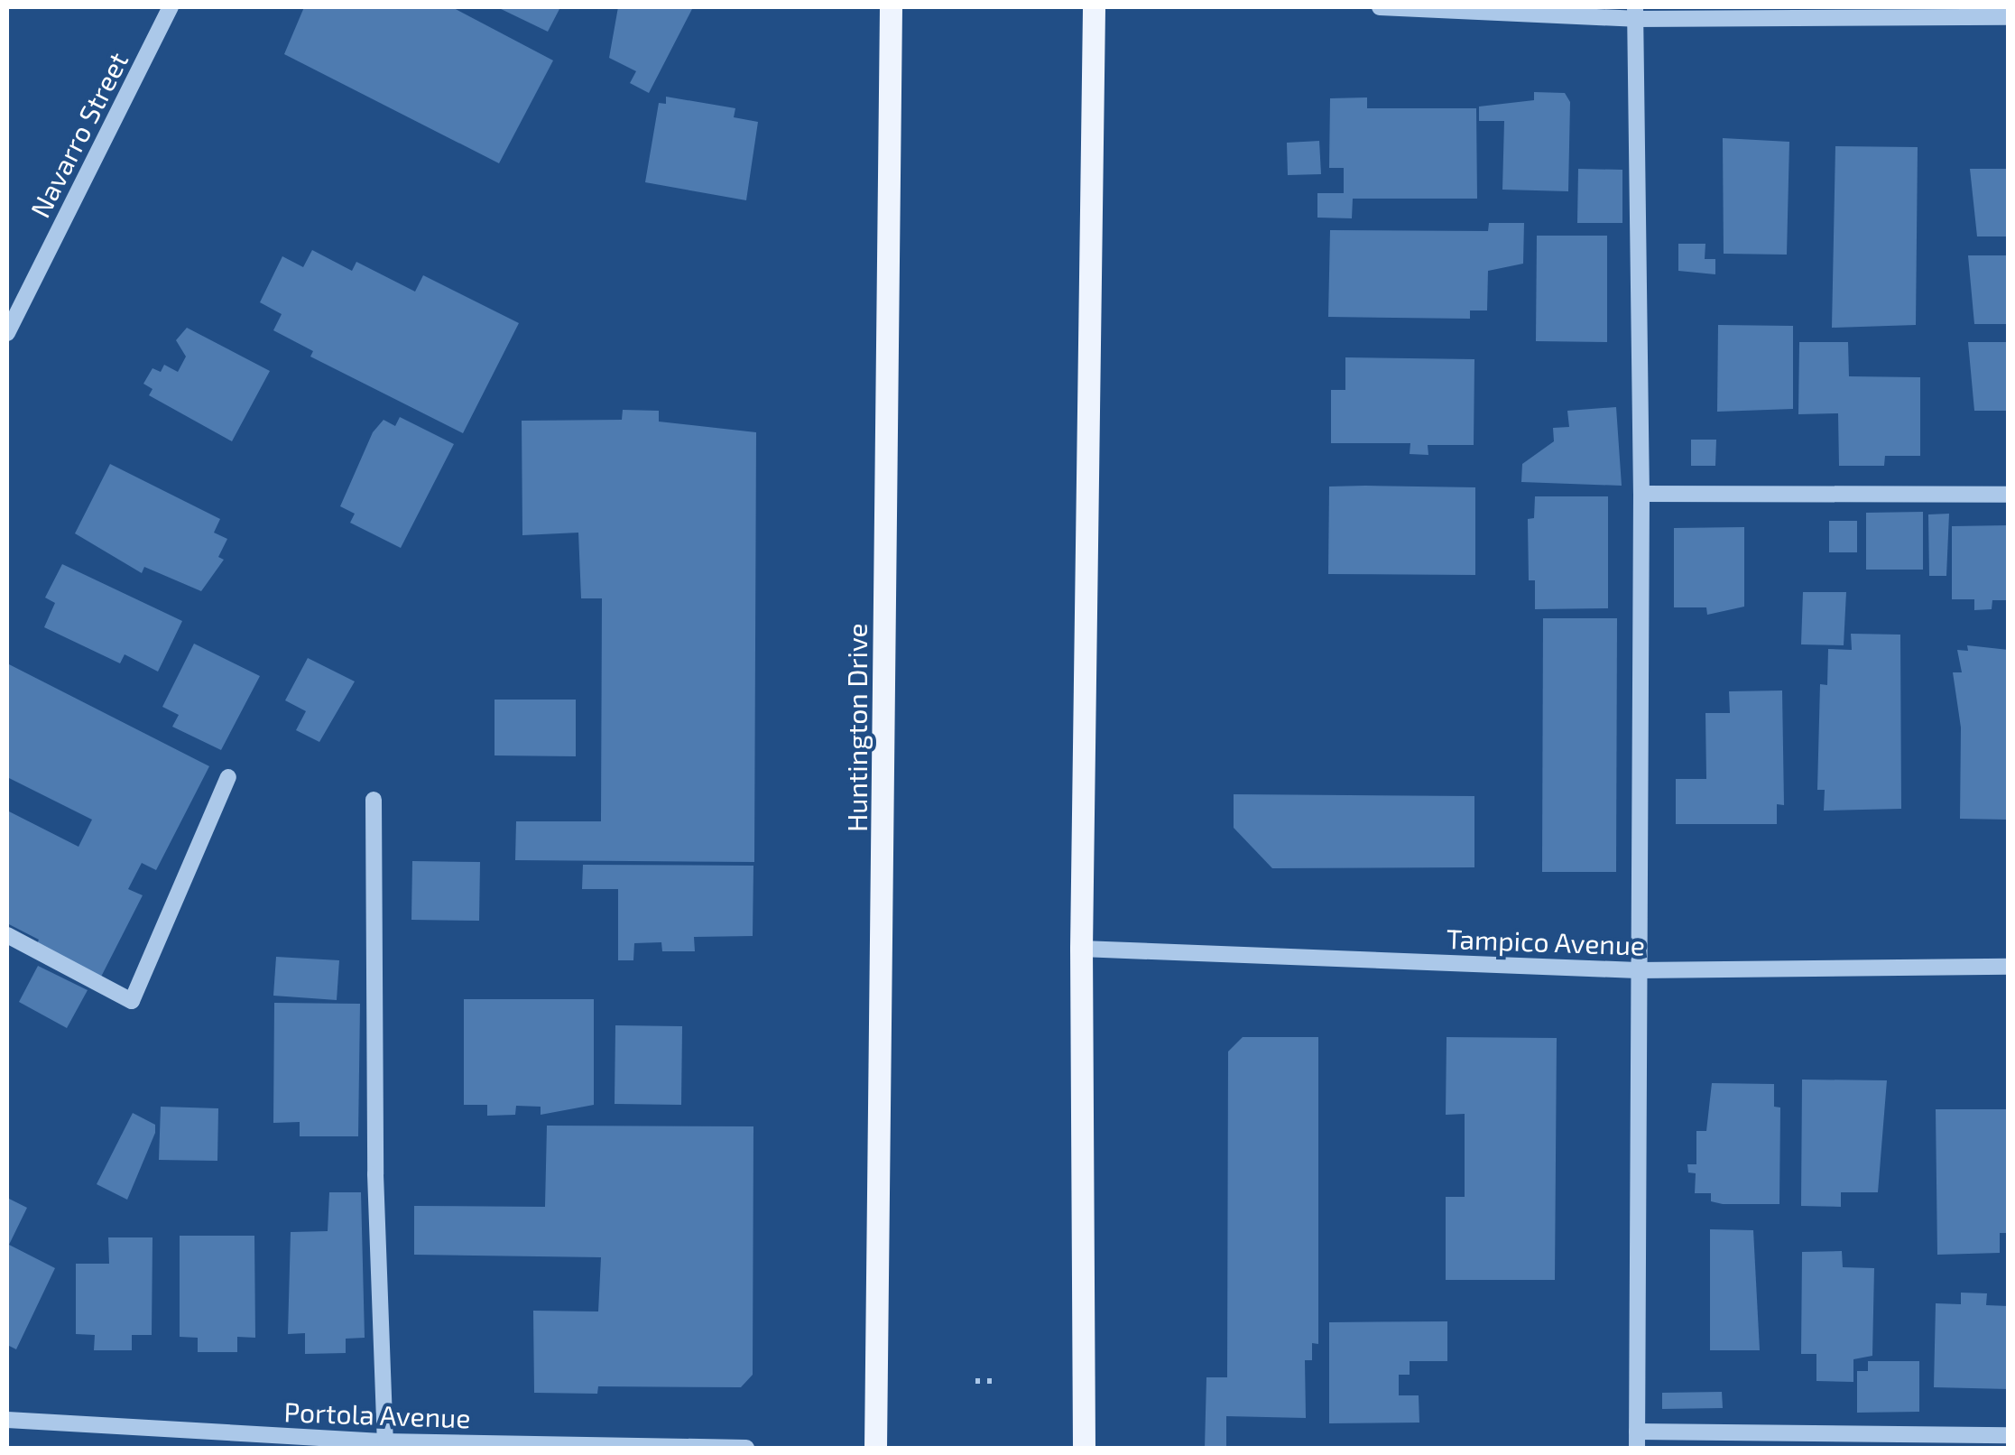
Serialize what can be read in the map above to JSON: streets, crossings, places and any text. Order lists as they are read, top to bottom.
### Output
{
  "streets": {
    "main road": ["Huntington Drive"],
    "street": ["Navarro Street", "Tampico Avenue", "Portola Avenue"]
  }
}
